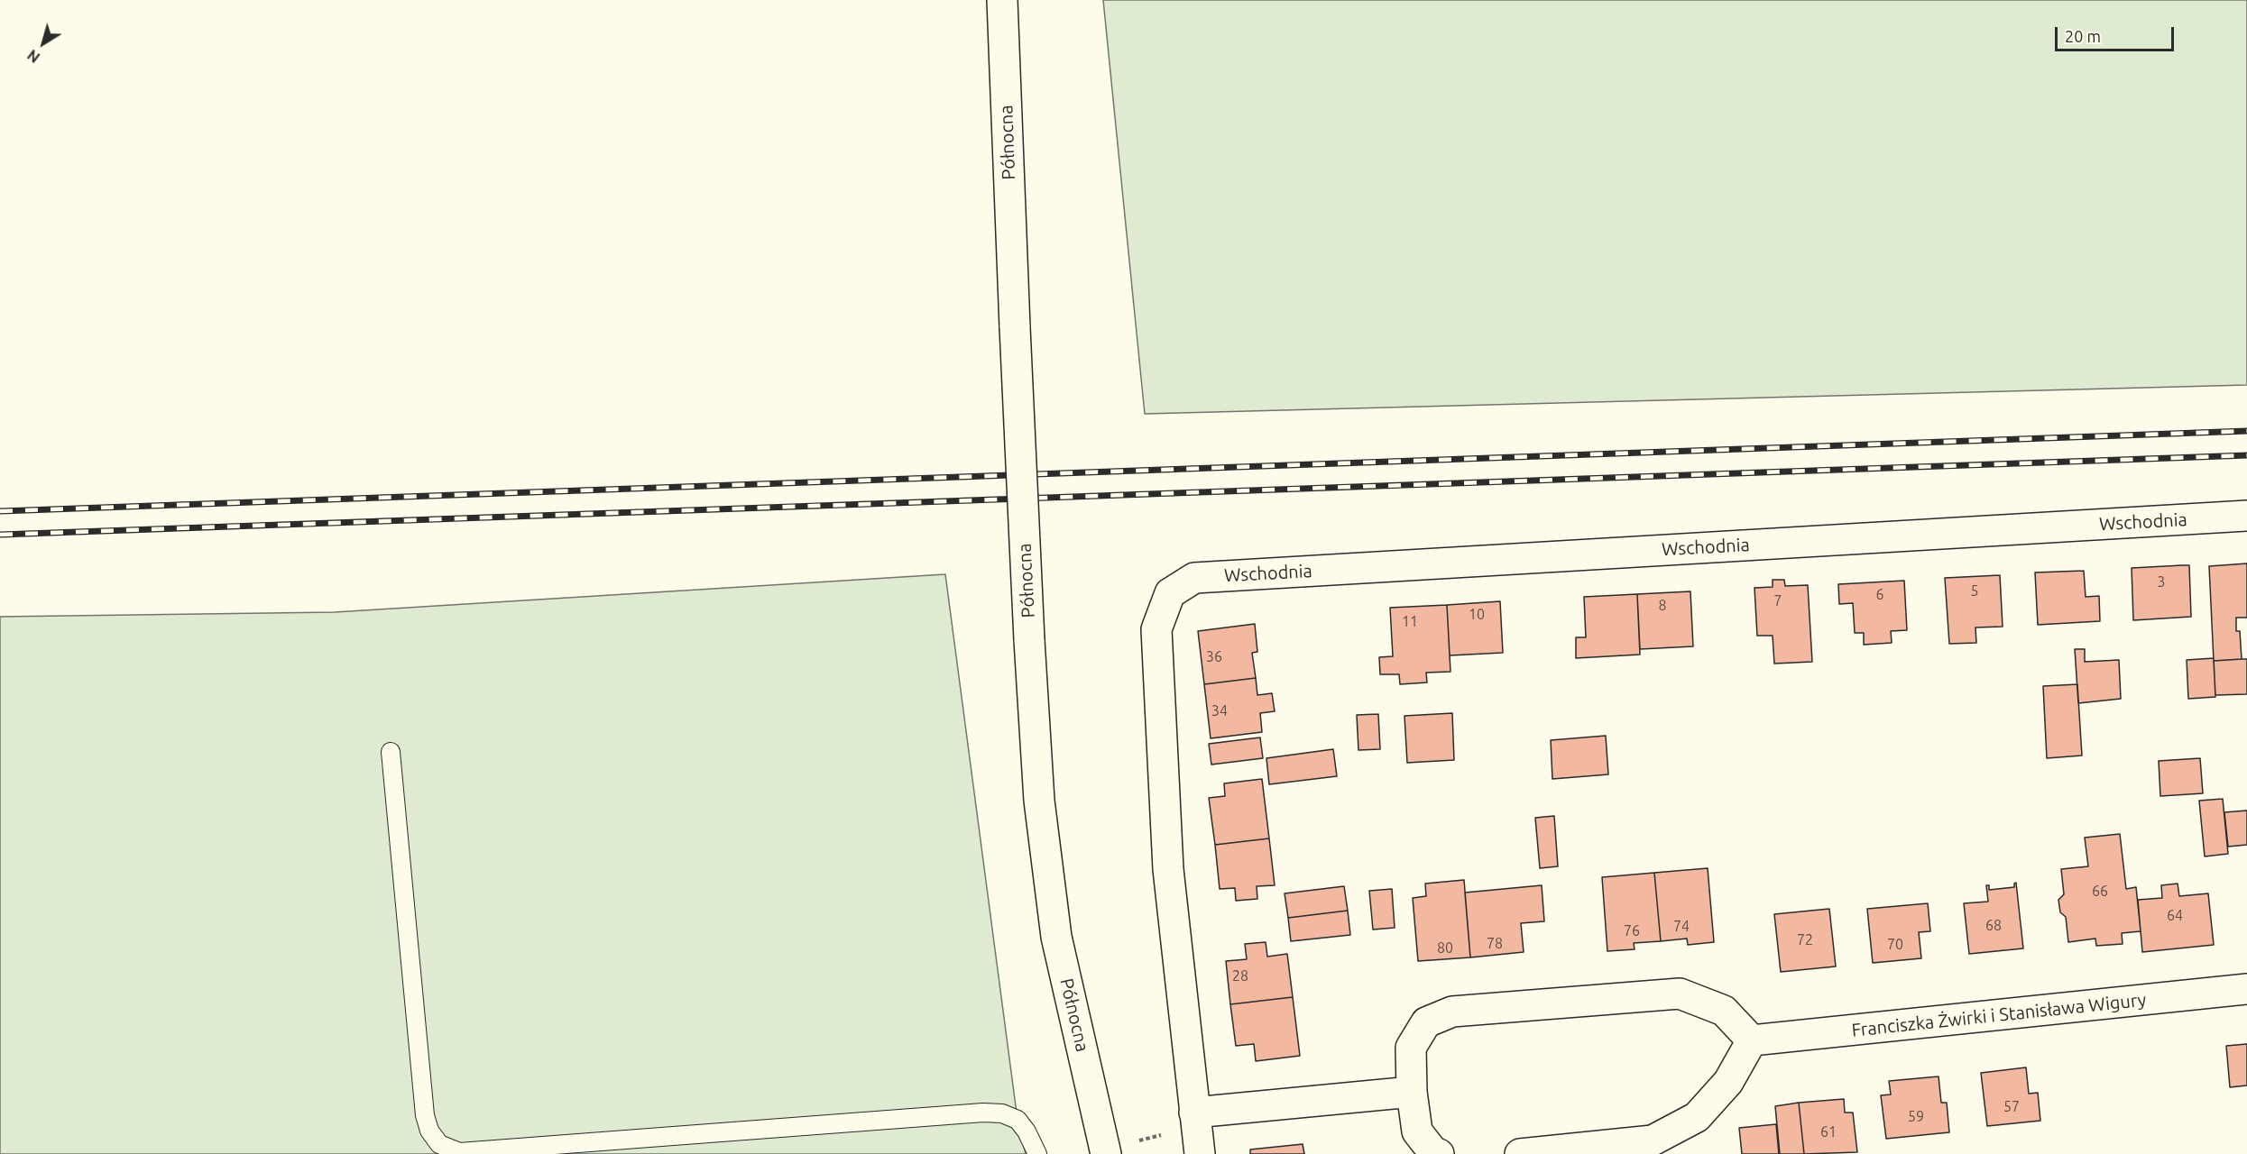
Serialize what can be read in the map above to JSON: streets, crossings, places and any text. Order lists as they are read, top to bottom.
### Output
{
  "streets": {
    "street": ["Północna", "Wschodnia", "Franciszka Żwirki i Stanisława Wigury"]
  },
  "house_numbers": [
    "3",
    "5",
    "6",
    "7",
    "8",
    "10",
    "11",
    "36",
    "34",
    "66",
    "64",
    "68",
    "74",
    "76",
    "72",
    "78",
    "70",
    "80",
    "28",
    "57",
    "59",
    "61"
  ],
  "scale_bar": "20 m",
  "north": "bottom left"
}
